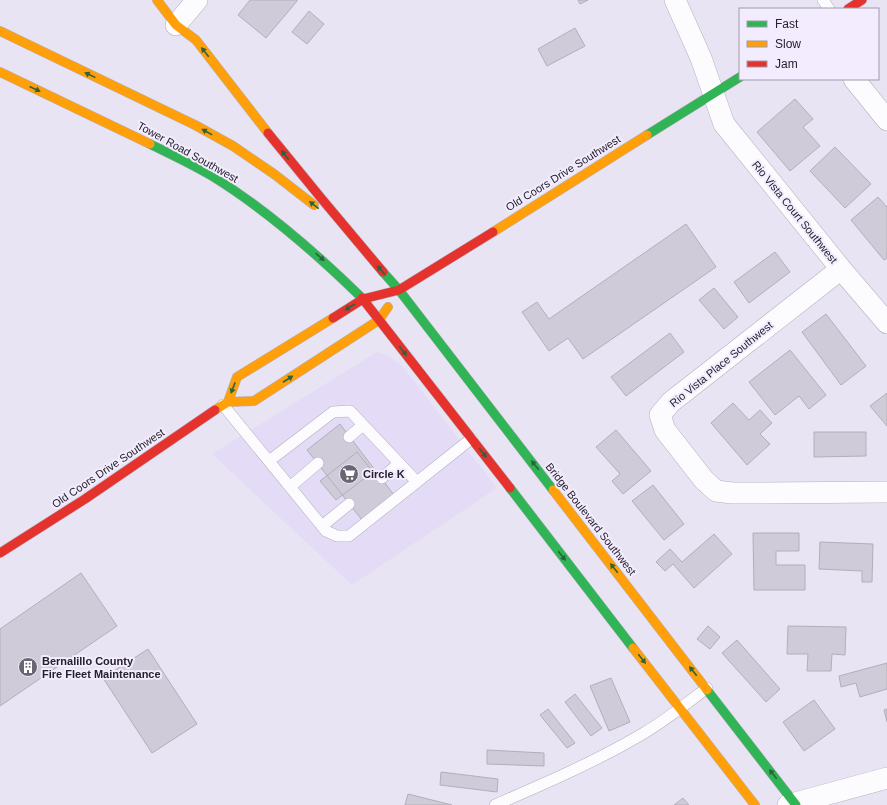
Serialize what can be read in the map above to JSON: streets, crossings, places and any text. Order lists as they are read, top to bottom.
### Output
{
  "streets": {
    "main road": ["Tower Road Southwest", "Old Coors Drive Southwest", "Bridge Boulevard Southwest"],
    "street": ["Rio Vista Court Southwest", "Rio Vista Place Southwest"]
  },
  "crossings": [
    ["Tower Road Southwest", "Old Coors Drive Southwest"],
    ["Old Coors Drive Southwest", "Rio Vista Court Southwest"],
    ["Old Coors Drive Southwest", "Bridge Boulevard Southwest"],
    ["Rio Vista Court Southwest", "Rio Vista Place Southwest"]
  ],
  "places": {
    "supermarket": ["Circle K"],
    "building": ["Bernalillo County Fire Fleet Maintenance"]
  },
  "legend": ["Fast", "Slow", "Jam"]
}
